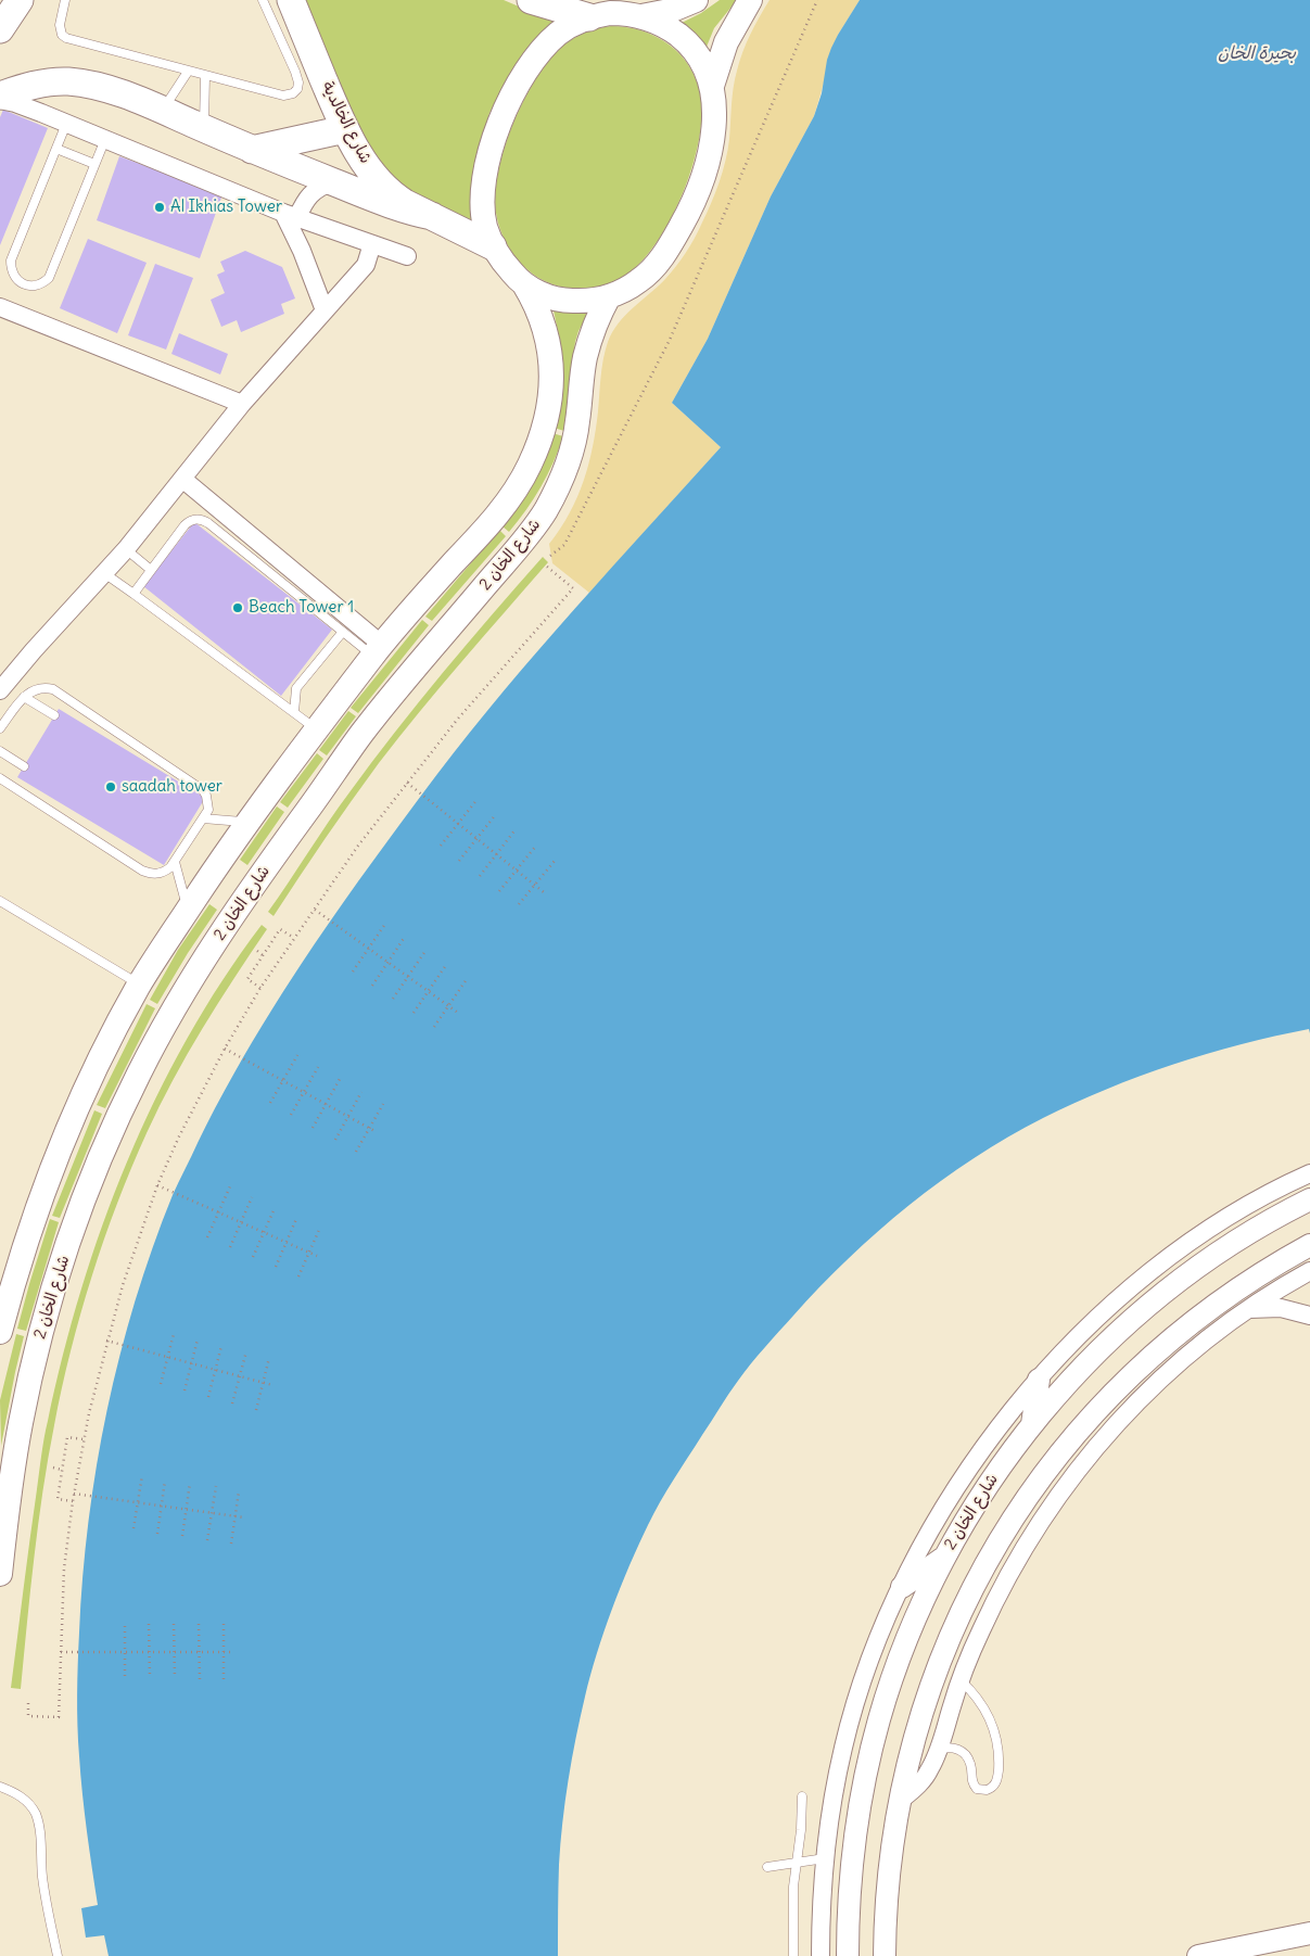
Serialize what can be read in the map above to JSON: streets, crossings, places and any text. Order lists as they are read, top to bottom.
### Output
{
  "streets": {
    "main road": ["شارع الخالدية", "شارع الخان 2"]
  },
  "water": ["بحيرة الخان"],
  "places": ["Al Ikhias Tower", "Beach Tower 1", "saadah tower"]
}
